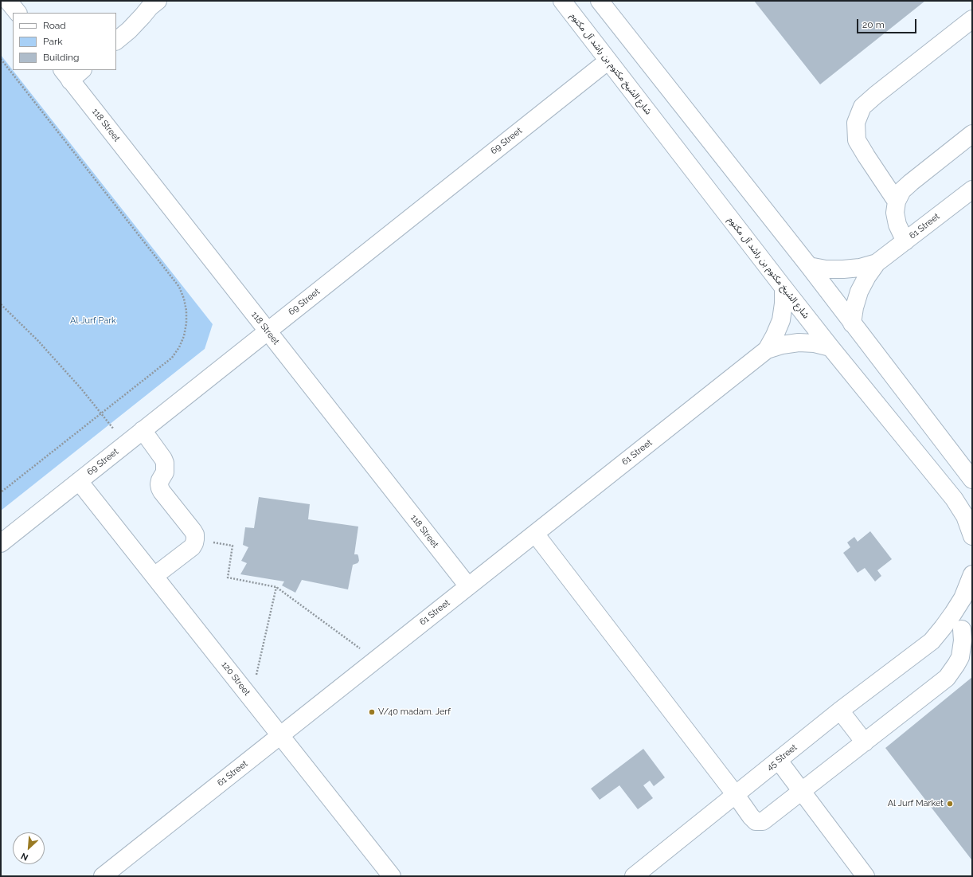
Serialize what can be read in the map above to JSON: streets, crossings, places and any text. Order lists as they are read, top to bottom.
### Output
{
  "streets": {
    "street": [
      "شارع الشيخ مكتوم بن راشد آل مكتوم",
      "118 Street",
      "69 Street",
      "61 Street",
      "120 Street",
      "45 Street"
    ]
  },
  "crossings": [
    ["شارع الشيخ مكتوم بن راشد آل مكتوم", "69 Street"],
    ["شارع الشيخ مكتوم بن راشد آل مكتوم", "61 Street"],
    ["118 Street", "69 Street"],
    ["118 Street", "61 Street"],
    ["69 Street", "120 Street"],
    ["61 Street", "120 Street"]
  ],
  "parks": ["Al Jurf Park"],
  "places": ["V/40 madam. Jerf", "Al Jurf Market"],
  "legend": ["Road", "Park", "Building"],
  "scale_bar": "20 m",
  "north": "bottom left"
}
